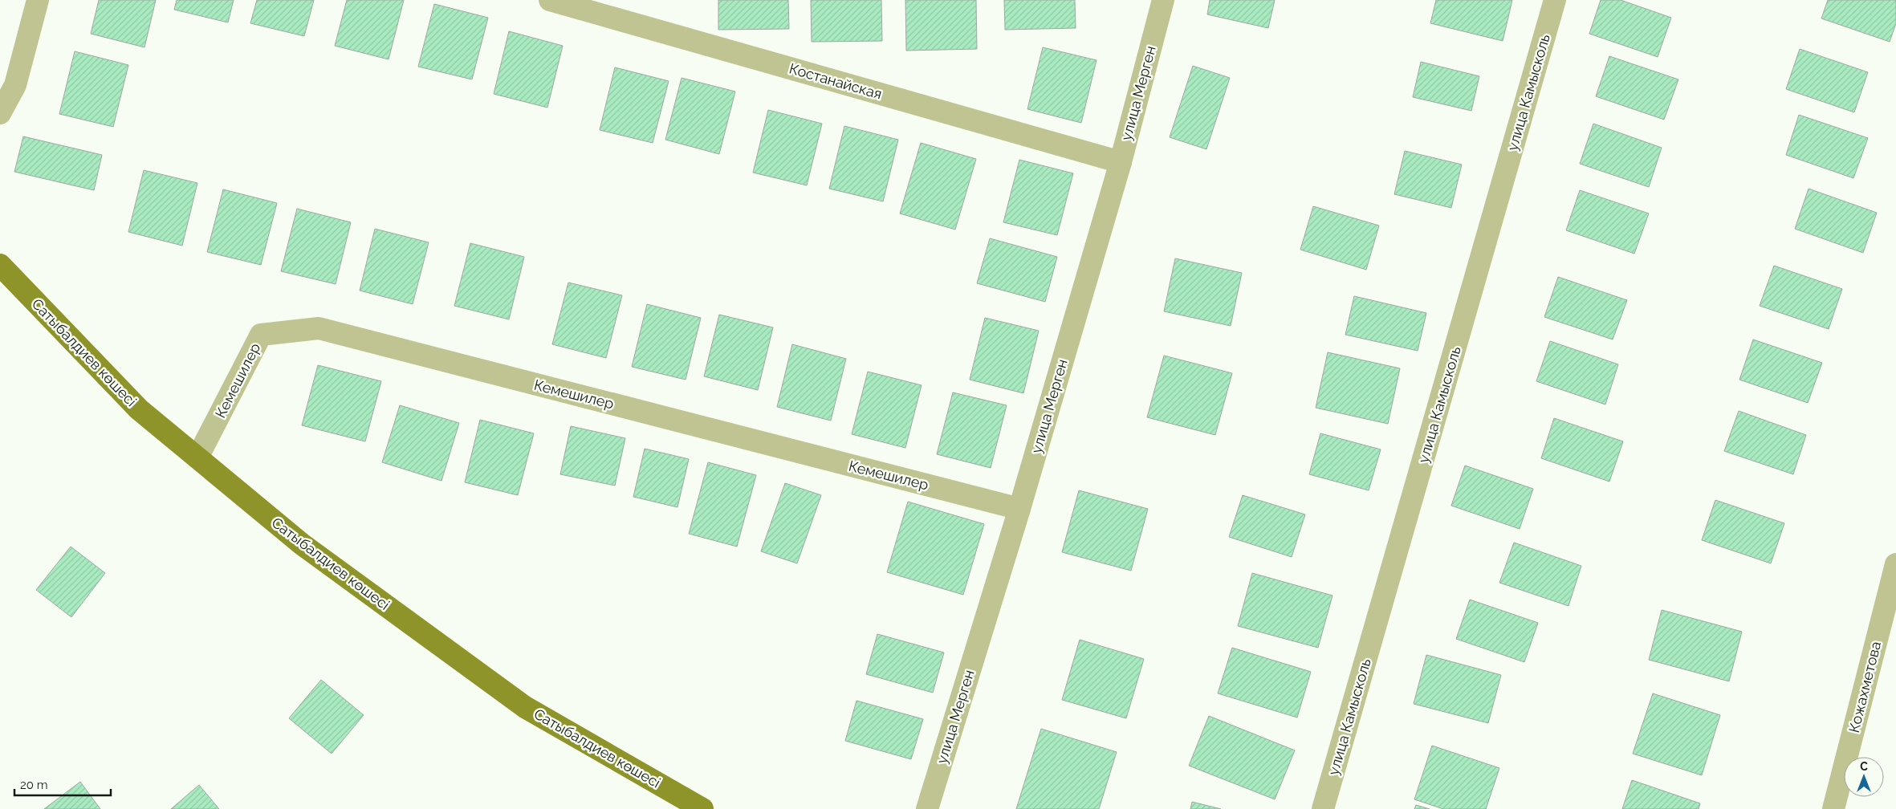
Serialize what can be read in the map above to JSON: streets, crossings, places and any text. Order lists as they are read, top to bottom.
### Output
{
  "streets": {
    "main road": ["Сатыбалдиев көшесі"],
    "street": [
      "Костанайская",
      "улица Камысколь",
      "улица Мерген",
      "Кемешилер",
      "Кожахметова"
    ]
  },
  "crossings": [
    ["Костанайская", "улица Мерген"],
    ["улица Мерген", "Кемешилер"],
    ["Сатыбалдиев көшесі", "Кемешилер"]
  ],
  "scale_bar": "20 m",
  "north": "top"
}
